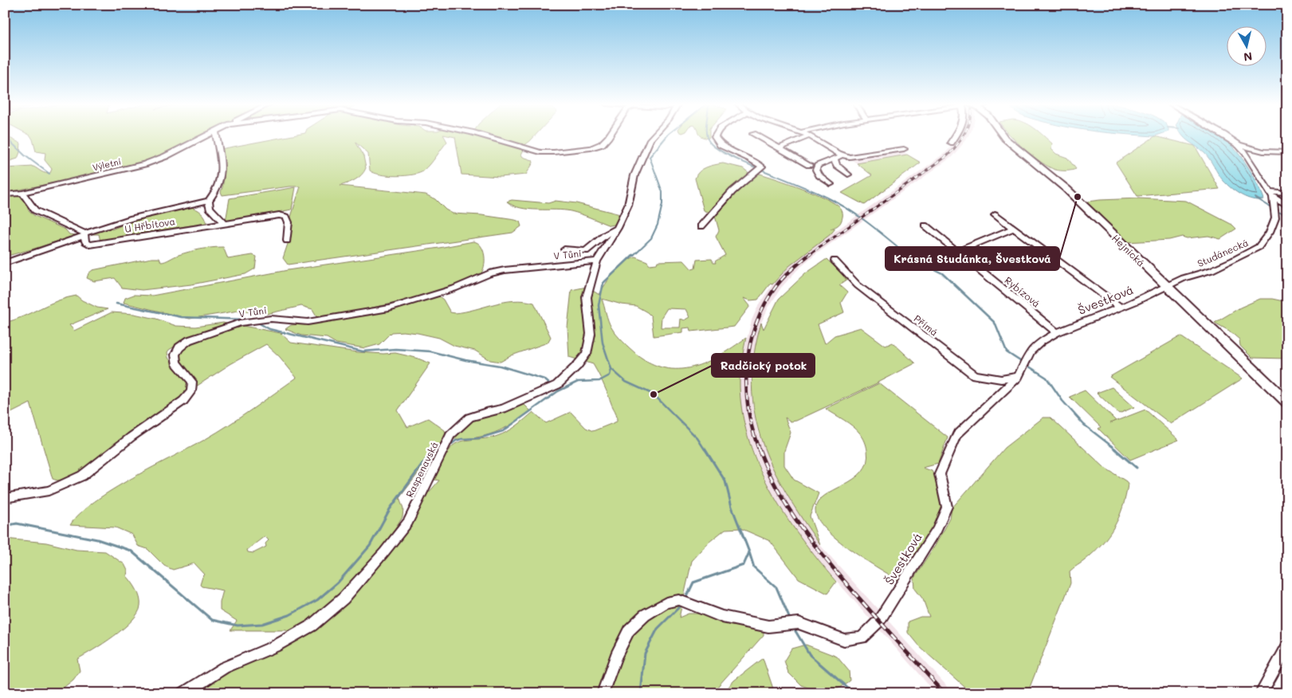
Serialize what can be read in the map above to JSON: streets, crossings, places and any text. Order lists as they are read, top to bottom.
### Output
{
  "streets": {
    "main road": ["Hejnická"],
    "street": [
      "Výletní",
      "U Hřbitova",
      "Studánecká",
      "V Tůni",
      "Rybízová",
      "Švestková",
      "Přímá",
      "Raspenavská"
    ]
  },
  "crossings": [
    ["Výletní", "U Hřbitova"],
    ["Hejnická", "Studánecká"],
    ["Hejnická", "Švestková"],
    ["Studánecká", "Švestková"],
    ["V Tůni", "Raspenavská"],
    ["Rybízová", "Švestková"],
    ["Švestková", "Přímá"]
  ],
  "places": ["Krásná Studánka, Švestková", "Radčický potok"],
  "north": "bottom"
}
